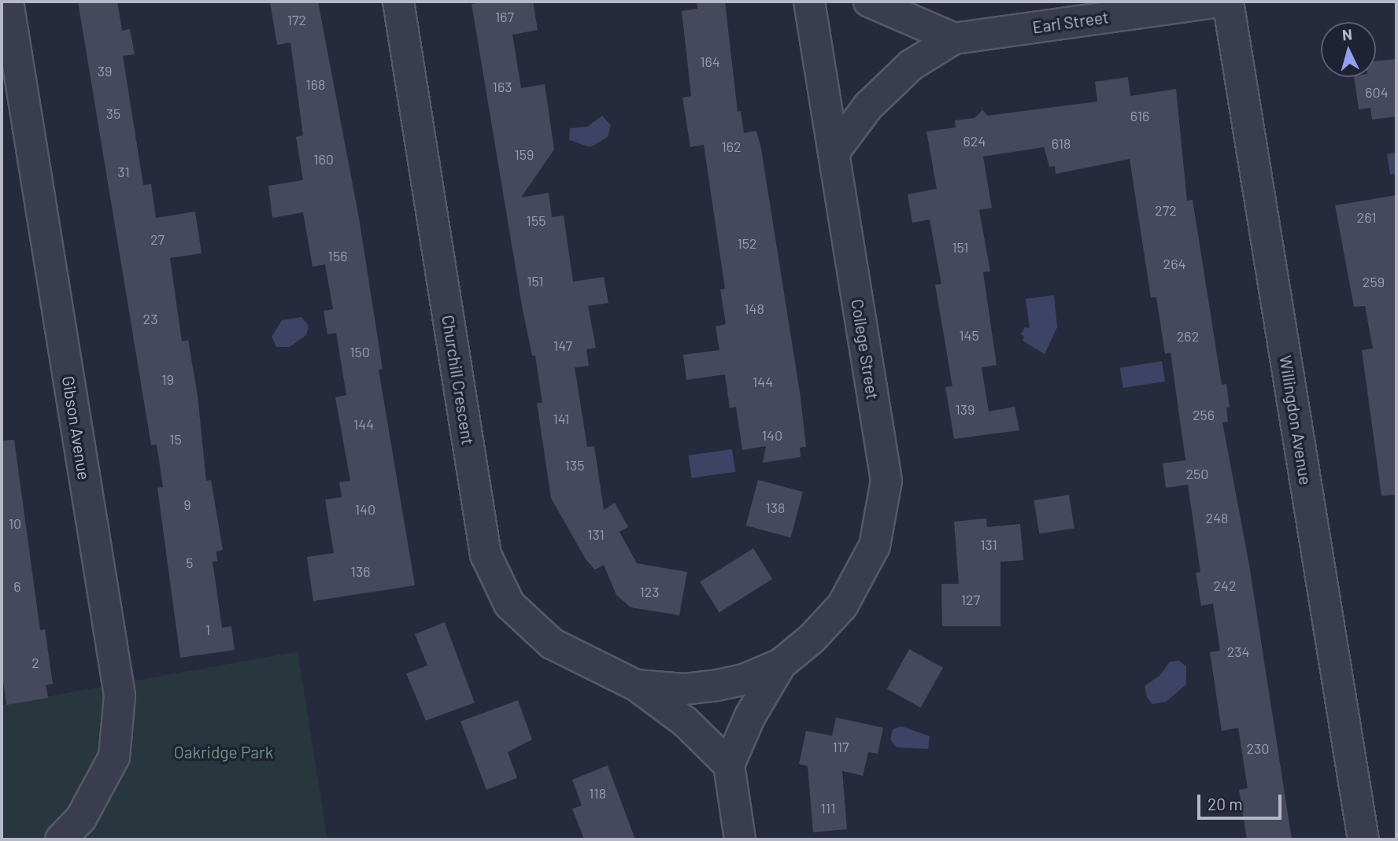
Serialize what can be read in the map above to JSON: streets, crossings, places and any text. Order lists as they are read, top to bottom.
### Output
{
  "streets": {
    "street": [
      "Earl Street",
      "College Street",
      "Churchill Crescent",
      "Willingdon Avenue",
      "Gibson Avenue"
    ]
  },
  "crossings": [
    ["Earl Street", "College Street"],
    ["College Street", "Churchill Crescent"]
  ],
  "parks": ["Oakridge Park"],
  "house_numbers": [
    "167",
    "172",
    "164",
    "39",
    "168",
    "163",
    "604",
    "35",
    "616",
    "624",
    "618",
    "162",
    "159",
    "160",
    "31",
    "272",
    "261",
    "155",
    "27",
    "152",
    "151",
    "156",
    "264",
    "151",
    "259",
    "148",
    "23",
    "145",
    "262",
    "147",
    "150",
    "19",
    "144",
    "139",
    "256",
    "141",
    "144",
    "140",
    "15",
    "135",
    "250",
    "9",
    "138",
    "140",
    "248",
    "10",
    "131",
    "131",
    "5",
    "136",
    "242",
    "6",
    "123",
    "127",
    "1",
    "234",
    "2",
    "117",
    "230",
    "118",
    "111"
  ],
  "scale_bar": "20 m",
  "north": "top"
}
